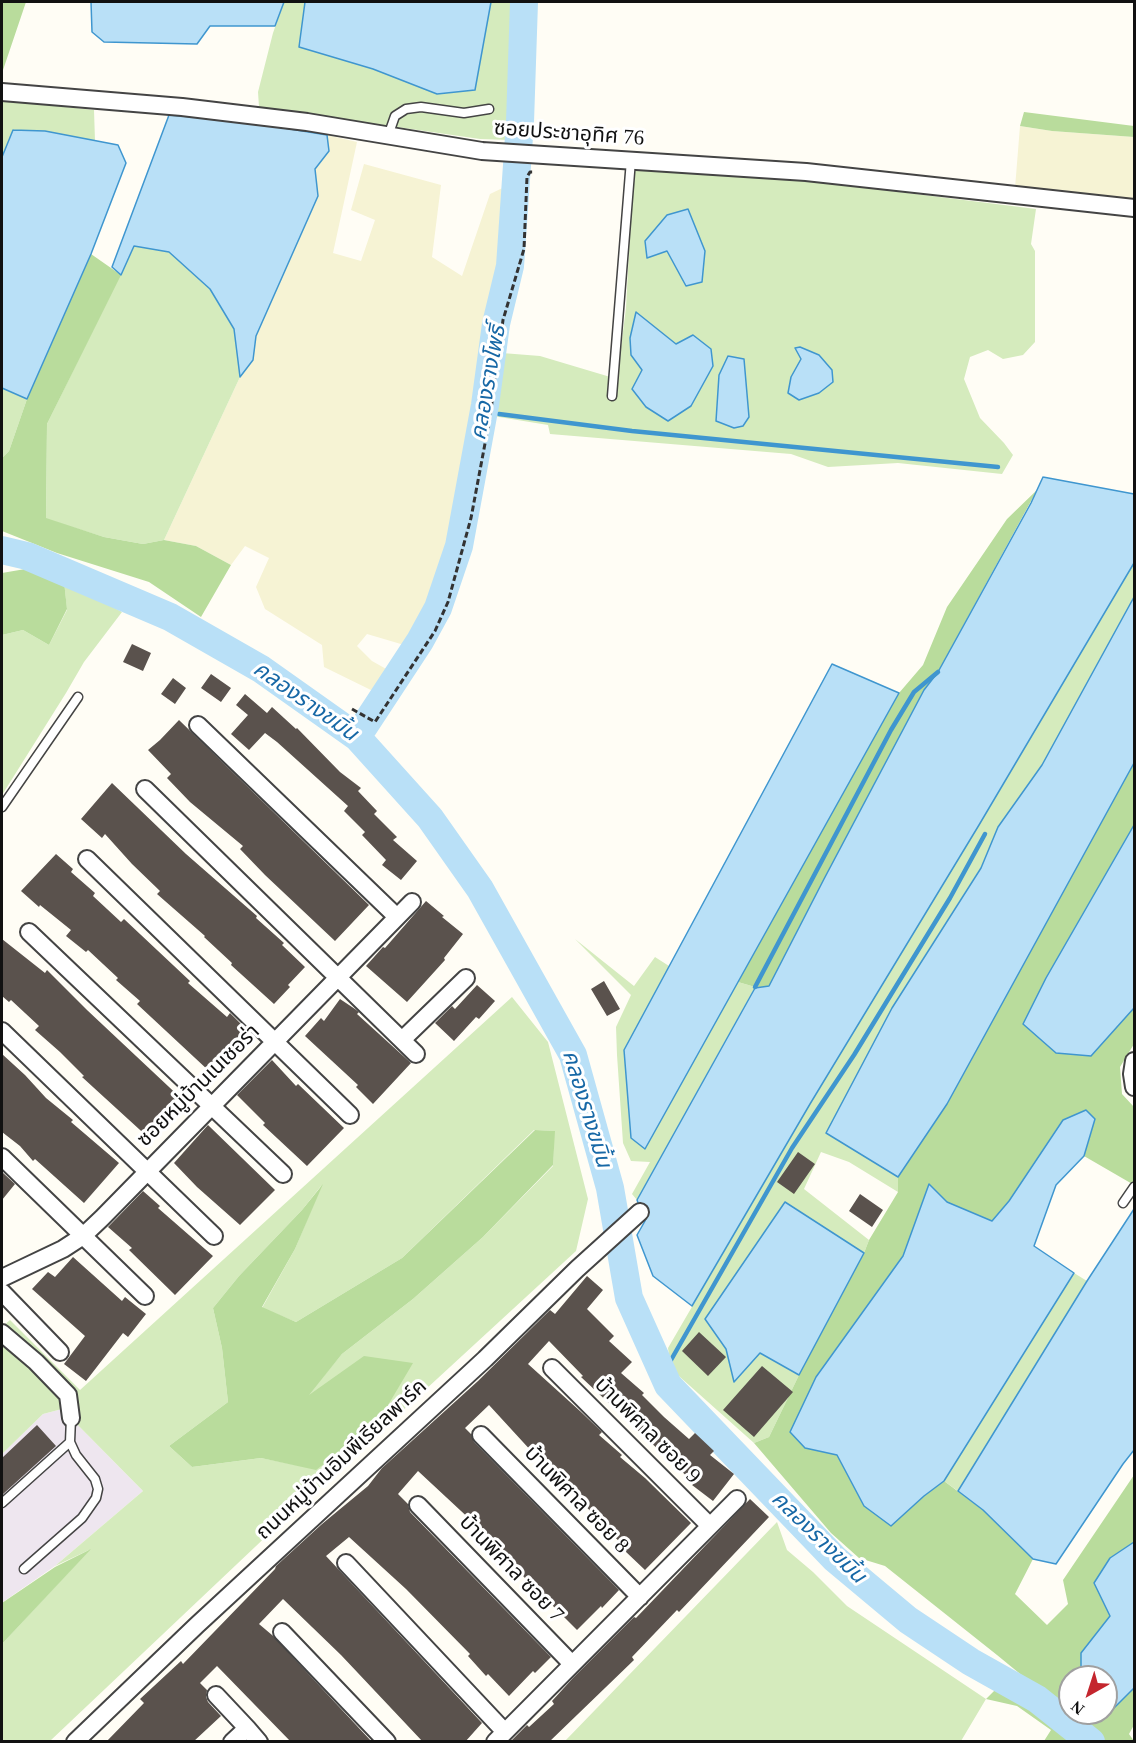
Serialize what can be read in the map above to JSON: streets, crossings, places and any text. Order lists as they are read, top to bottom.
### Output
{
  "streets": {
    "street": [
      "ซอยประชาอุทิศ 76",
      "ซอยหมู่บ้านเนเชอร่า",
      "บ้านพิศาล ซอย 9",
      "ถนนหมู่บ้านอิมพีเรียลพาร์ค",
      "บ้านพิศาล ซอย 8",
      "บ้านพิศาล ซอย 7"
    ]
  },
  "water": ["คลองรางโพธิ์", "คลองรางขมิ้น"],
  "north": "bottom left"
}
